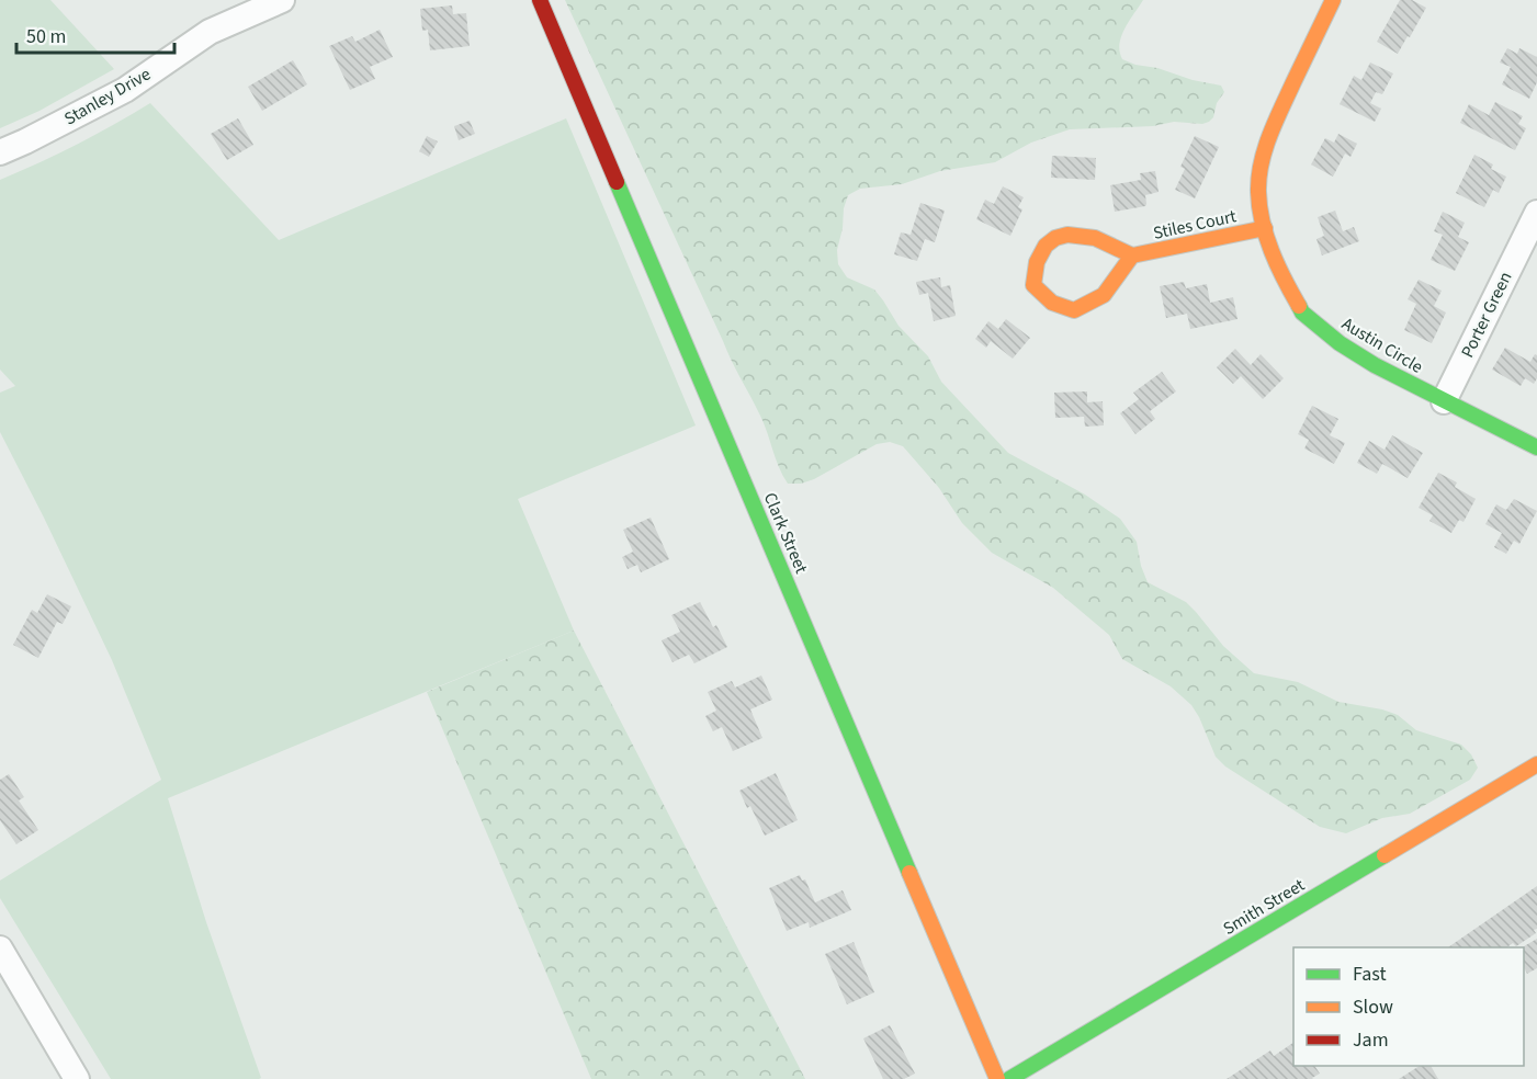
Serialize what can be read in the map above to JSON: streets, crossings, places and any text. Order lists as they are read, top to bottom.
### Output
{
  "streets": {
    "street": [
      "Stanley Drive",
      "Stiles Court",
      "Porter Green",
      "Austin Circle",
      "Clark Street",
      "Smith Street"
    ]
  },
  "crossings": [
    ["Stiles Court", "Austin Circle"],
    ["Porter Green", "Austin Circle"]
  ],
  "legend": ["Fast", "Slow", "Jam"],
  "scale_bar": "50 m"
}
